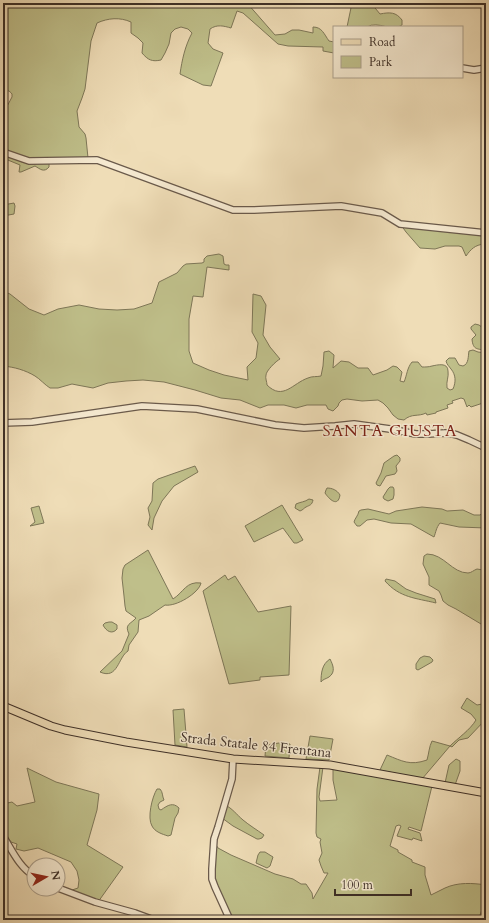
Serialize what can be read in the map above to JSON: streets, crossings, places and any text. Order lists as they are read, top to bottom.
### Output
{
  "streets": {
    "main road": ["Strada Statale 84 Frentana"]
  },
  "districts": ["SANTA GIUSTA"],
  "legend": ["Road", "Park"],
  "scale_bar": "100 m",
  "north": "right"
}
